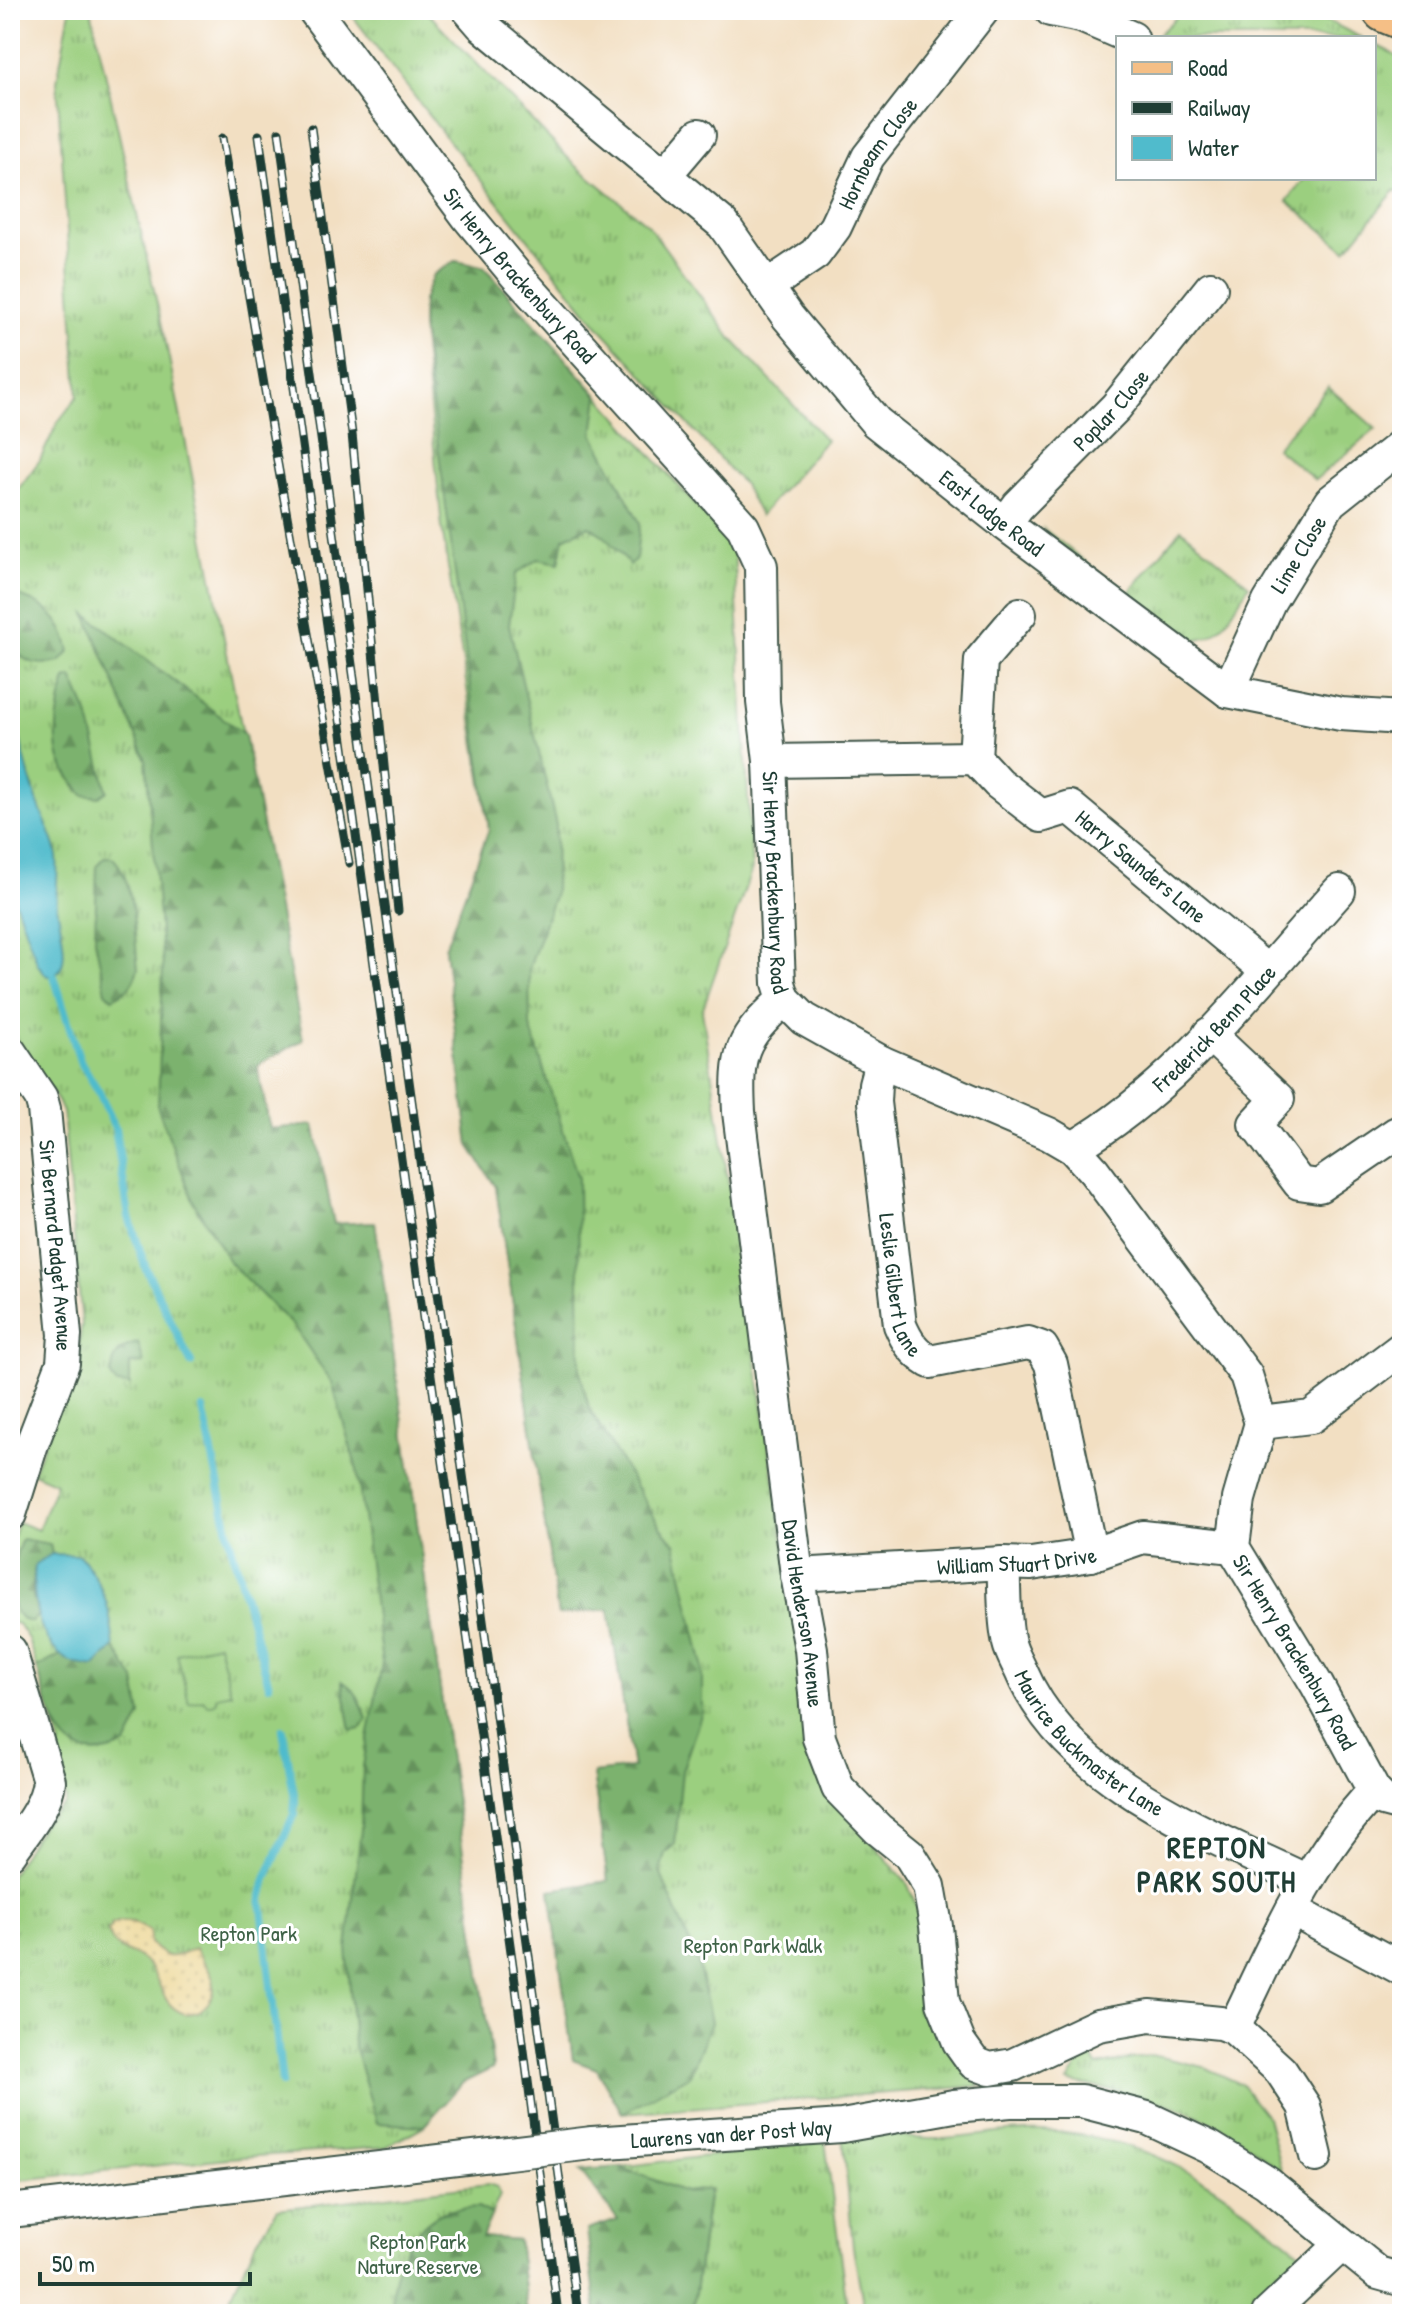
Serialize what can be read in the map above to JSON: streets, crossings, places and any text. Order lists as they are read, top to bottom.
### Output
{
  "streets": {
    "street": [
      "Hornbeam Close",
      "Sir Henry Brackenbury Road",
      "Poplar Close",
      "East Lodge Road",
      "Lime Close",
      "Harry Saunders Lane",
      "Frederick Benn Place",
      "Sir Bernard Padget Avenue",
      "Leslie Gilbert Lane",
      "William Stuart Drive",
      "David Henderson Avenue",
      "Maurice Buckmaster Lane",
      "Laurens van der Post Way"
    ]
  },
  "crossings": [
    ["Hornbeam Close", "East Lodge Road"],
    ["Sir Henry Brackenbury Road", "Frederick Benn Place"],
    ["Sir Henry Brackenbury Road", "Leslie Gilbert Lane"],
    ["Sir Henry Brackenbury Road", "William Stuart Drive"],
    ["Sir Henry Brackenbury Road", "David Henderson Avenue"],
    ["Poplar Close", "East Lodge Road"],
    ["East Lodge Road", "Lime Close"],
    ["Harry Saunders Lane", "Frederick Benn Place"],
    ["Leslie Gilbert Lane", "William Stuart Drive"],
    ["William Stuart Drive", "David Henderson Avenue"],
    ["William Stuart Drive", "Maurice Buckmaster Lane"]
  ],
  "districts": ["REPTON PARK SOUTH"],
  "parks": ["Repton Park", "Repton Park Walk", "Repton Park Nature Reserve"],
  "legend": ["Road", "Railway", "Water"],
  "scale_bar": "50 m"
}
